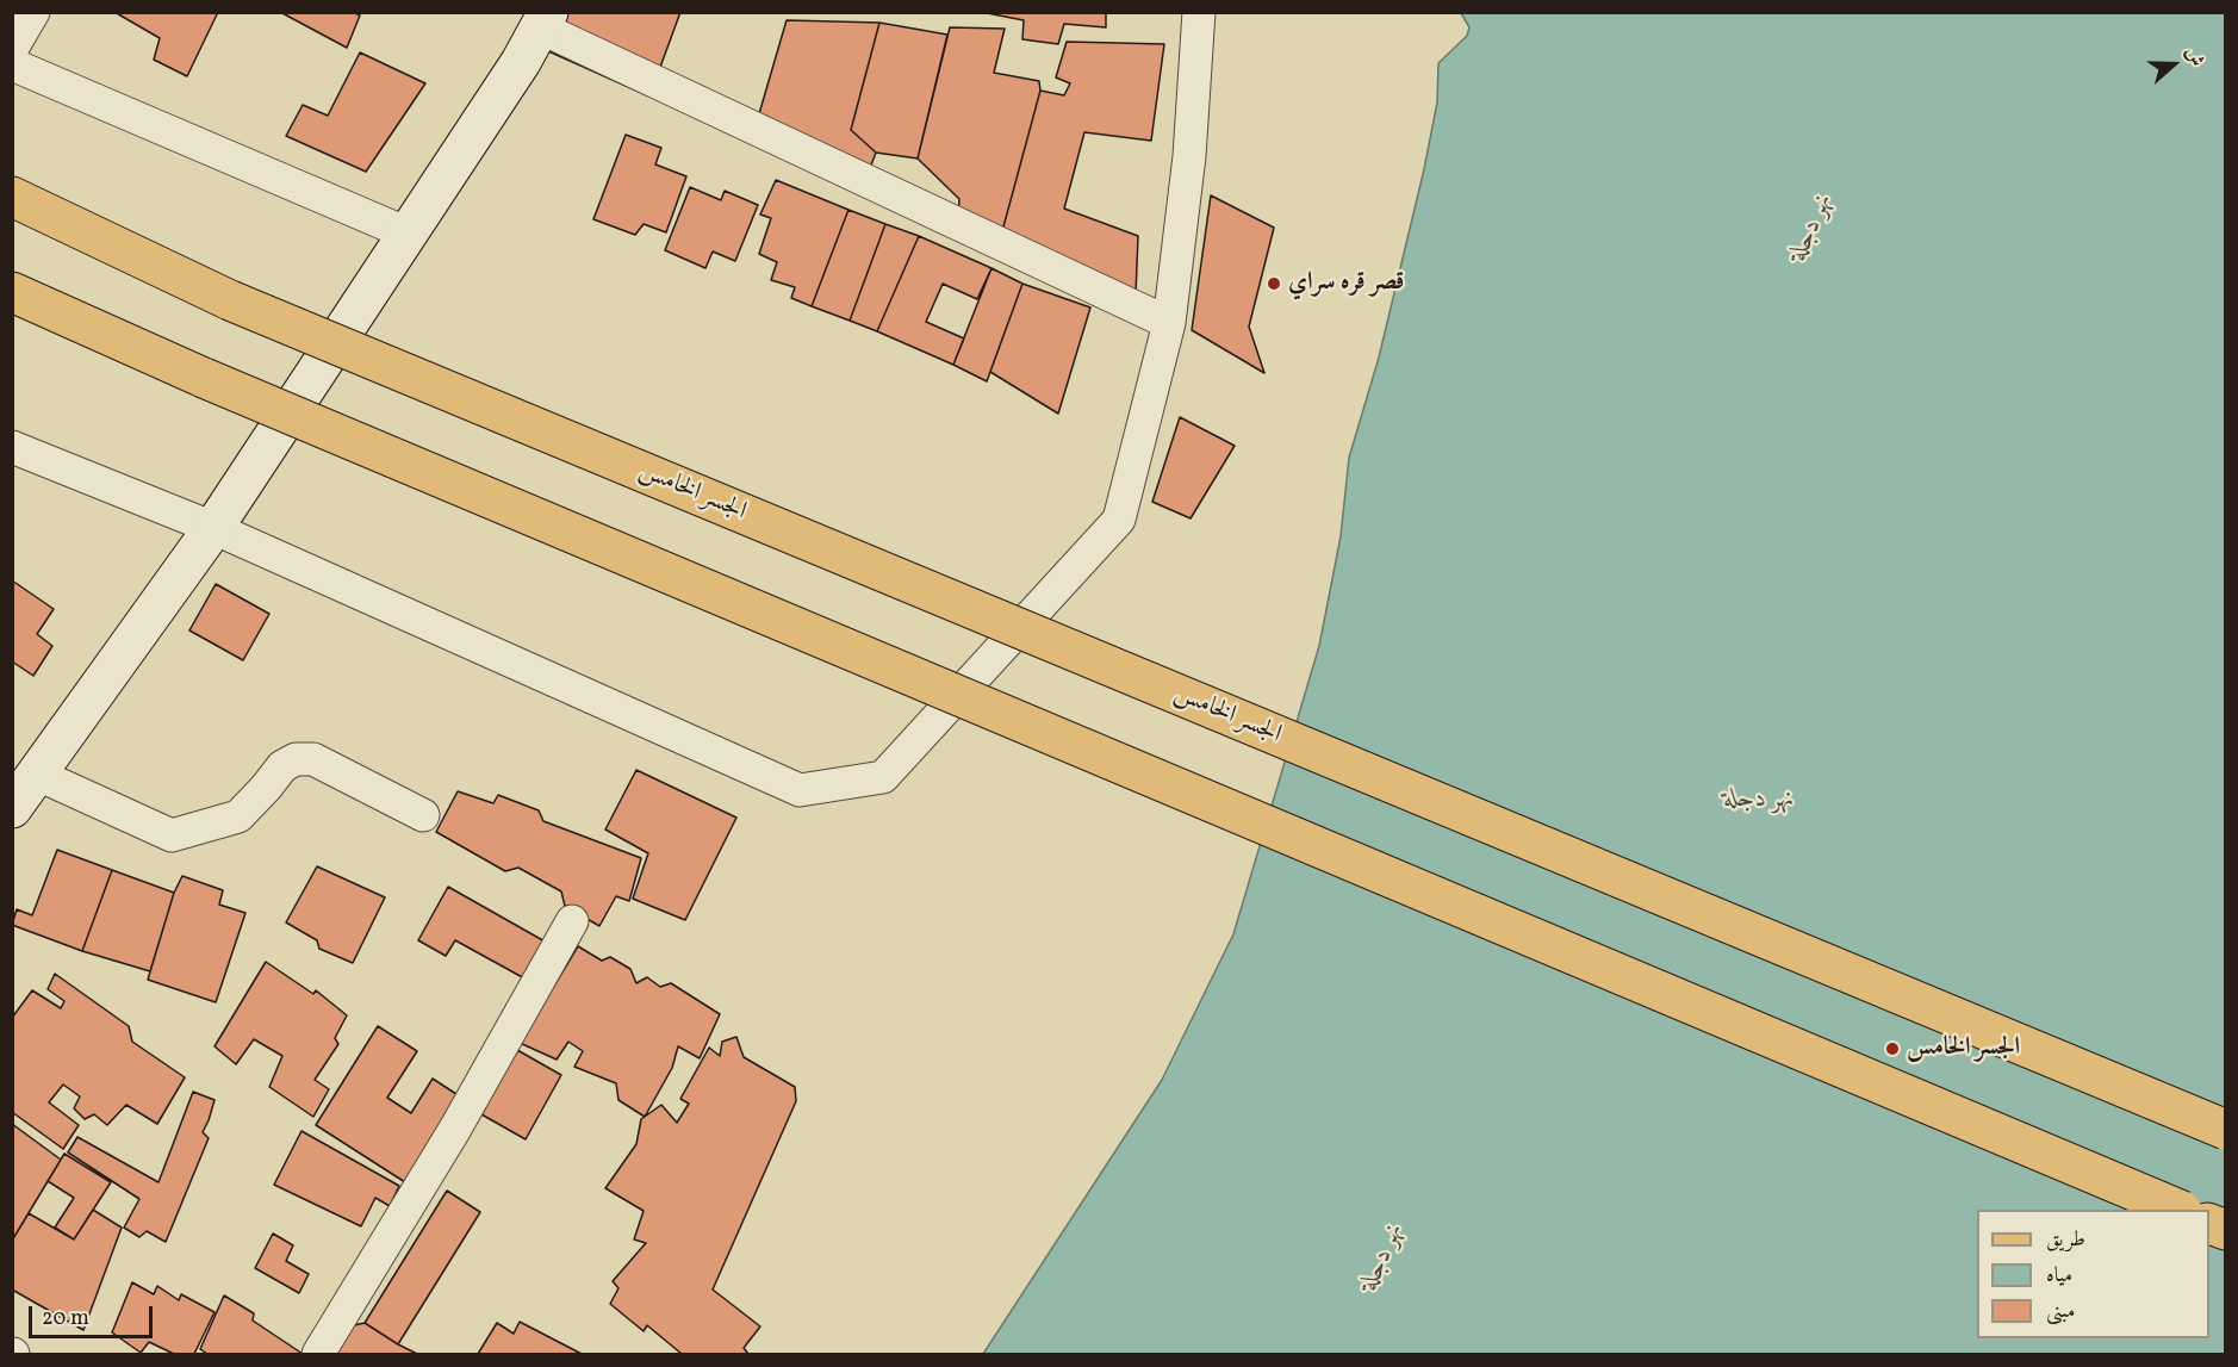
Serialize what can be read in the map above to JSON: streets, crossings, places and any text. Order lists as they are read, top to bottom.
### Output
{
  "streets": {
    "main road": ["الجسر الخامس"]
  },
  "water": ["نهر دجلة"],
  "places": ["قصر قره سراي", "الجسر الخامس"],
  "legend": ["طريق", "مياه", "مبنى"],
  "scale_bar": "20 m",
  "north": "right"
}
